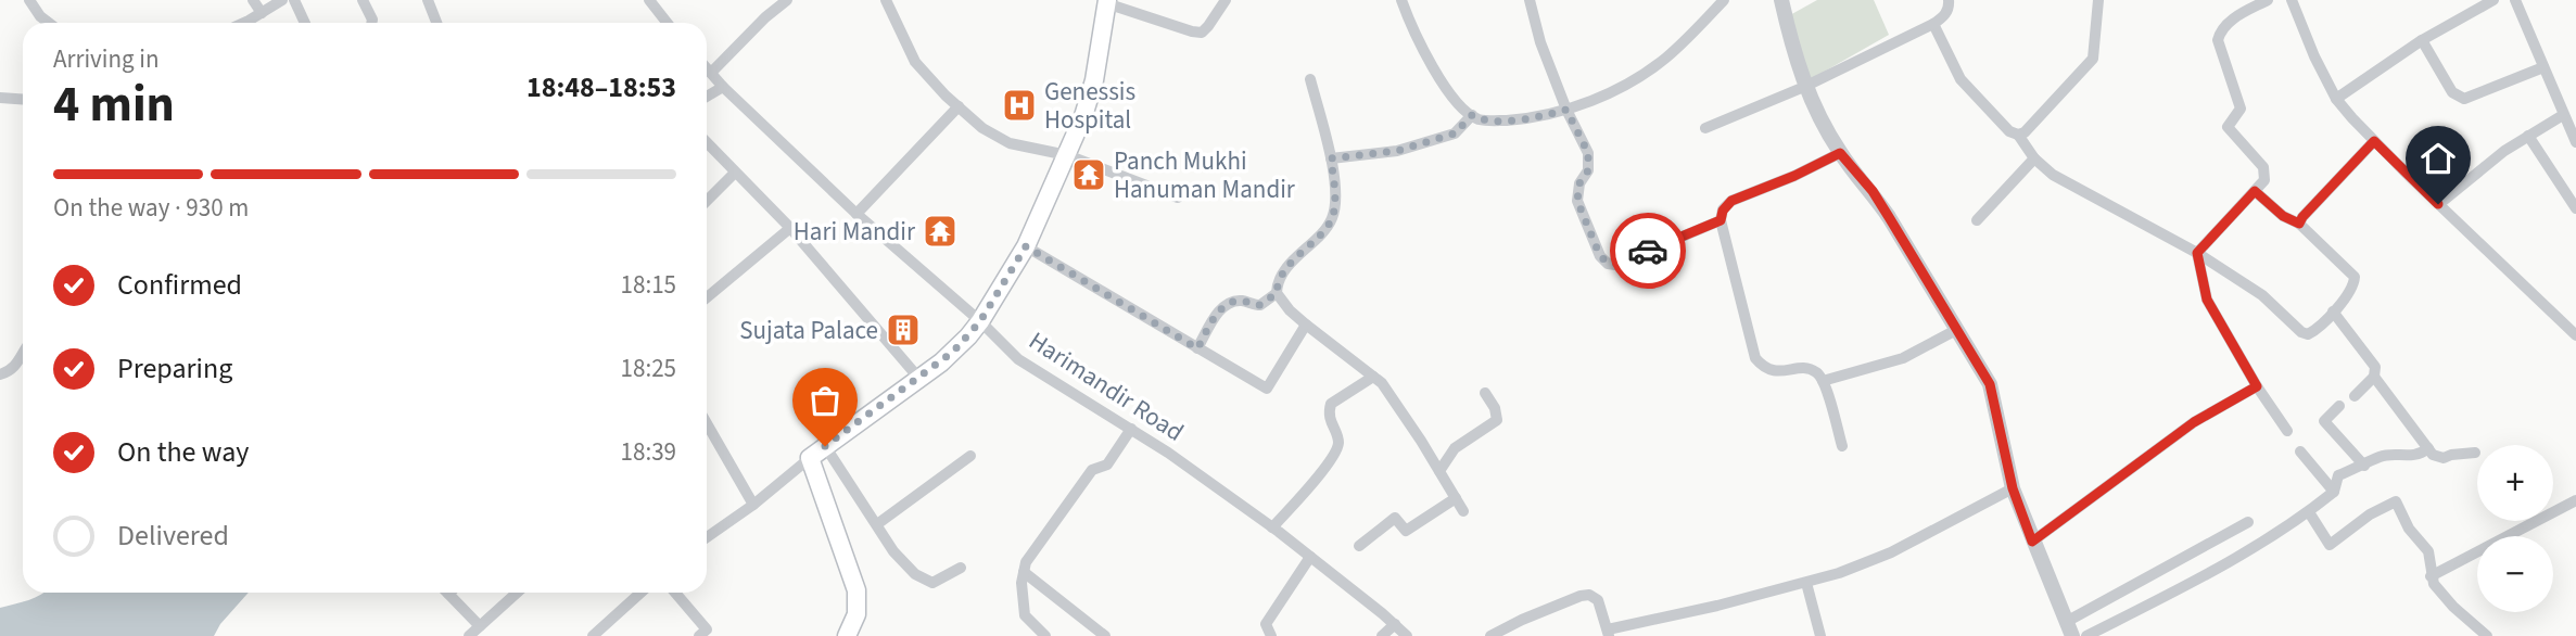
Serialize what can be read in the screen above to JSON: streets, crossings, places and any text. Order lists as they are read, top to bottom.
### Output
{
  "streets": {
    "street": ["Harimandir Road"]
  },
  "places": {
    "hospital": ["Genessis Hospital"],
    "temple": ["Panch Mukhi Hanuman Mandir", "Hari Mandir"],
    "building": ["Sujata Palace"]
  },
  "page": {
    "heading": ["4 min", "Arriving in", "18:48–18:53"],
    "bar": "On the way · 930 m",
    "list": [
      ["Confirmed", "18:15"],
      ["Preparing", "18:25"],
      ["On the way", "18:39"],
      "Delivered"
    ],
    "map_buttons": ["+", "−"]
  }
}
